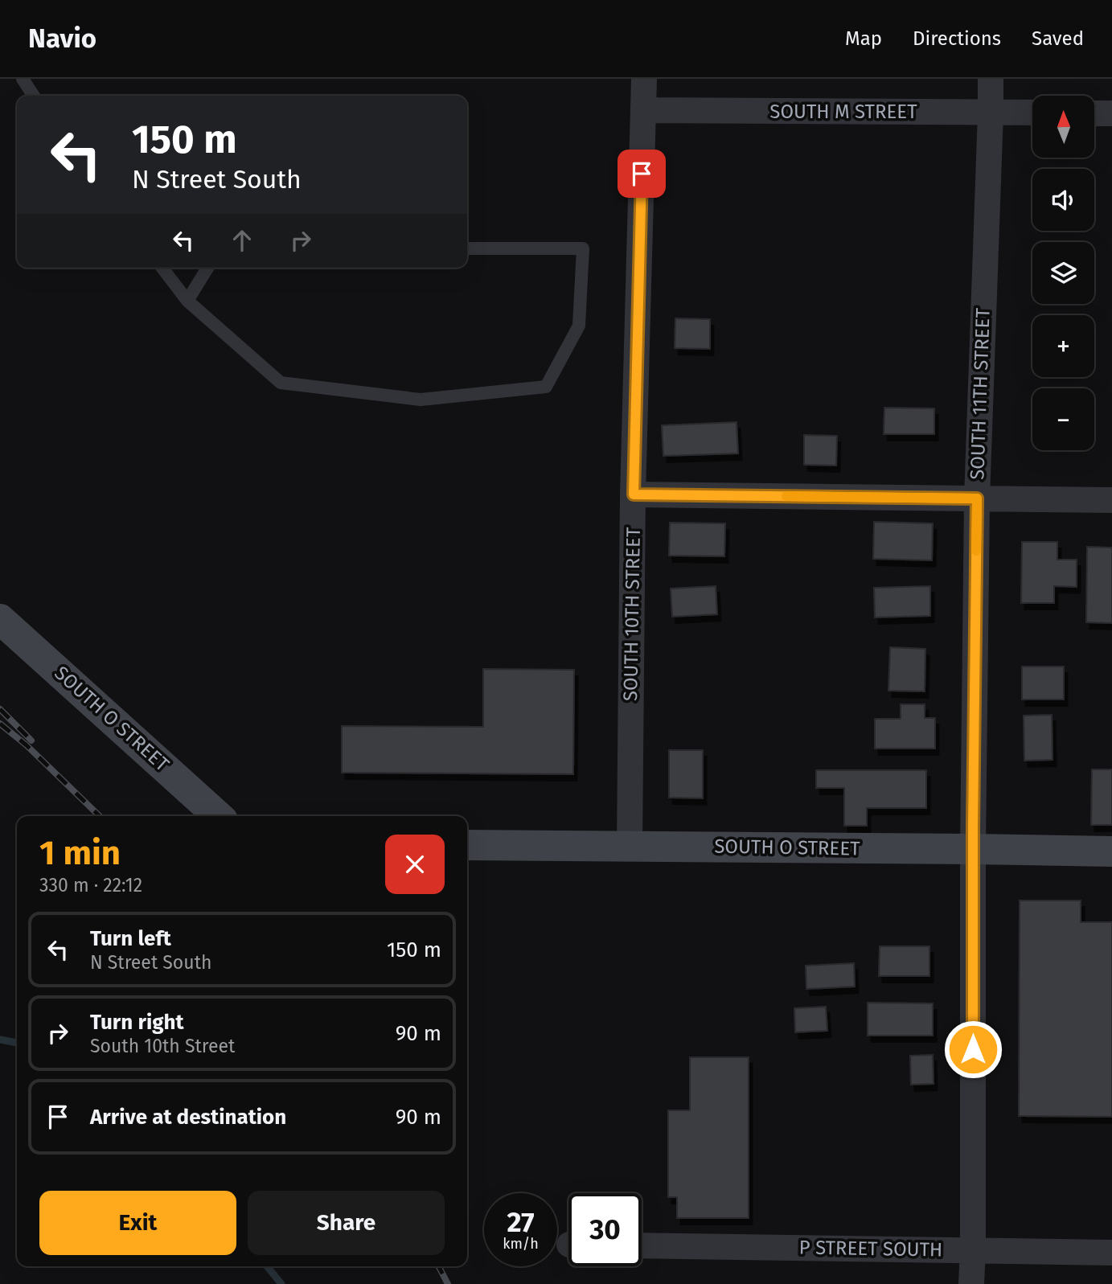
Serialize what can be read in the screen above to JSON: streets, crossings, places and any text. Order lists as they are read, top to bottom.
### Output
{
  "streets": {
    "street": [
      "SOUTH M STREET",
      "SOUTH 11TH STREET",
      "SOUTH 10TH STREET",
      "SOUTH O STREET",
      "P STREET SOUTH"
    ]
  },
  "crossings": [
    ["SOUTH M STREET", "SOUTH 11TH STREET"],
    ["SOUTH M STREET", "SOUTH 10TH STREET"],
    ["SOUTH 11TH STREET", "SOUTH O STREET"],
    ["SOUTH 11TH STREET", "P STREET SOUTH"],
    ["SOUTH 10TH STREET", "SOUTH O STREET"]
  ],
  "north": "top",
  "page": {
    "header": "Navio",
    "nav": ["Map", "Directions", "Saved"],
    "map_buttons": ["+", "−"],
    "turn": ["150 m", "N Street South"],
    "heading": ["1 min", "330 m · 22:12"],
    "list": [
      {
        "name": "Turn left",
        "note": "N Street South",
        "value": "150 m"
      },
      {
        "name": "Turn right",
        "note": "South 10th Street",
        "value": "90 m"
      },
      {
        "name": "Arrive at destination",
        "value": "90 m"
      }
    ],
    "buttons": ["Exit", "Share"],
    "speed": "27 km/h",
    "limit": "30"
  }
}
